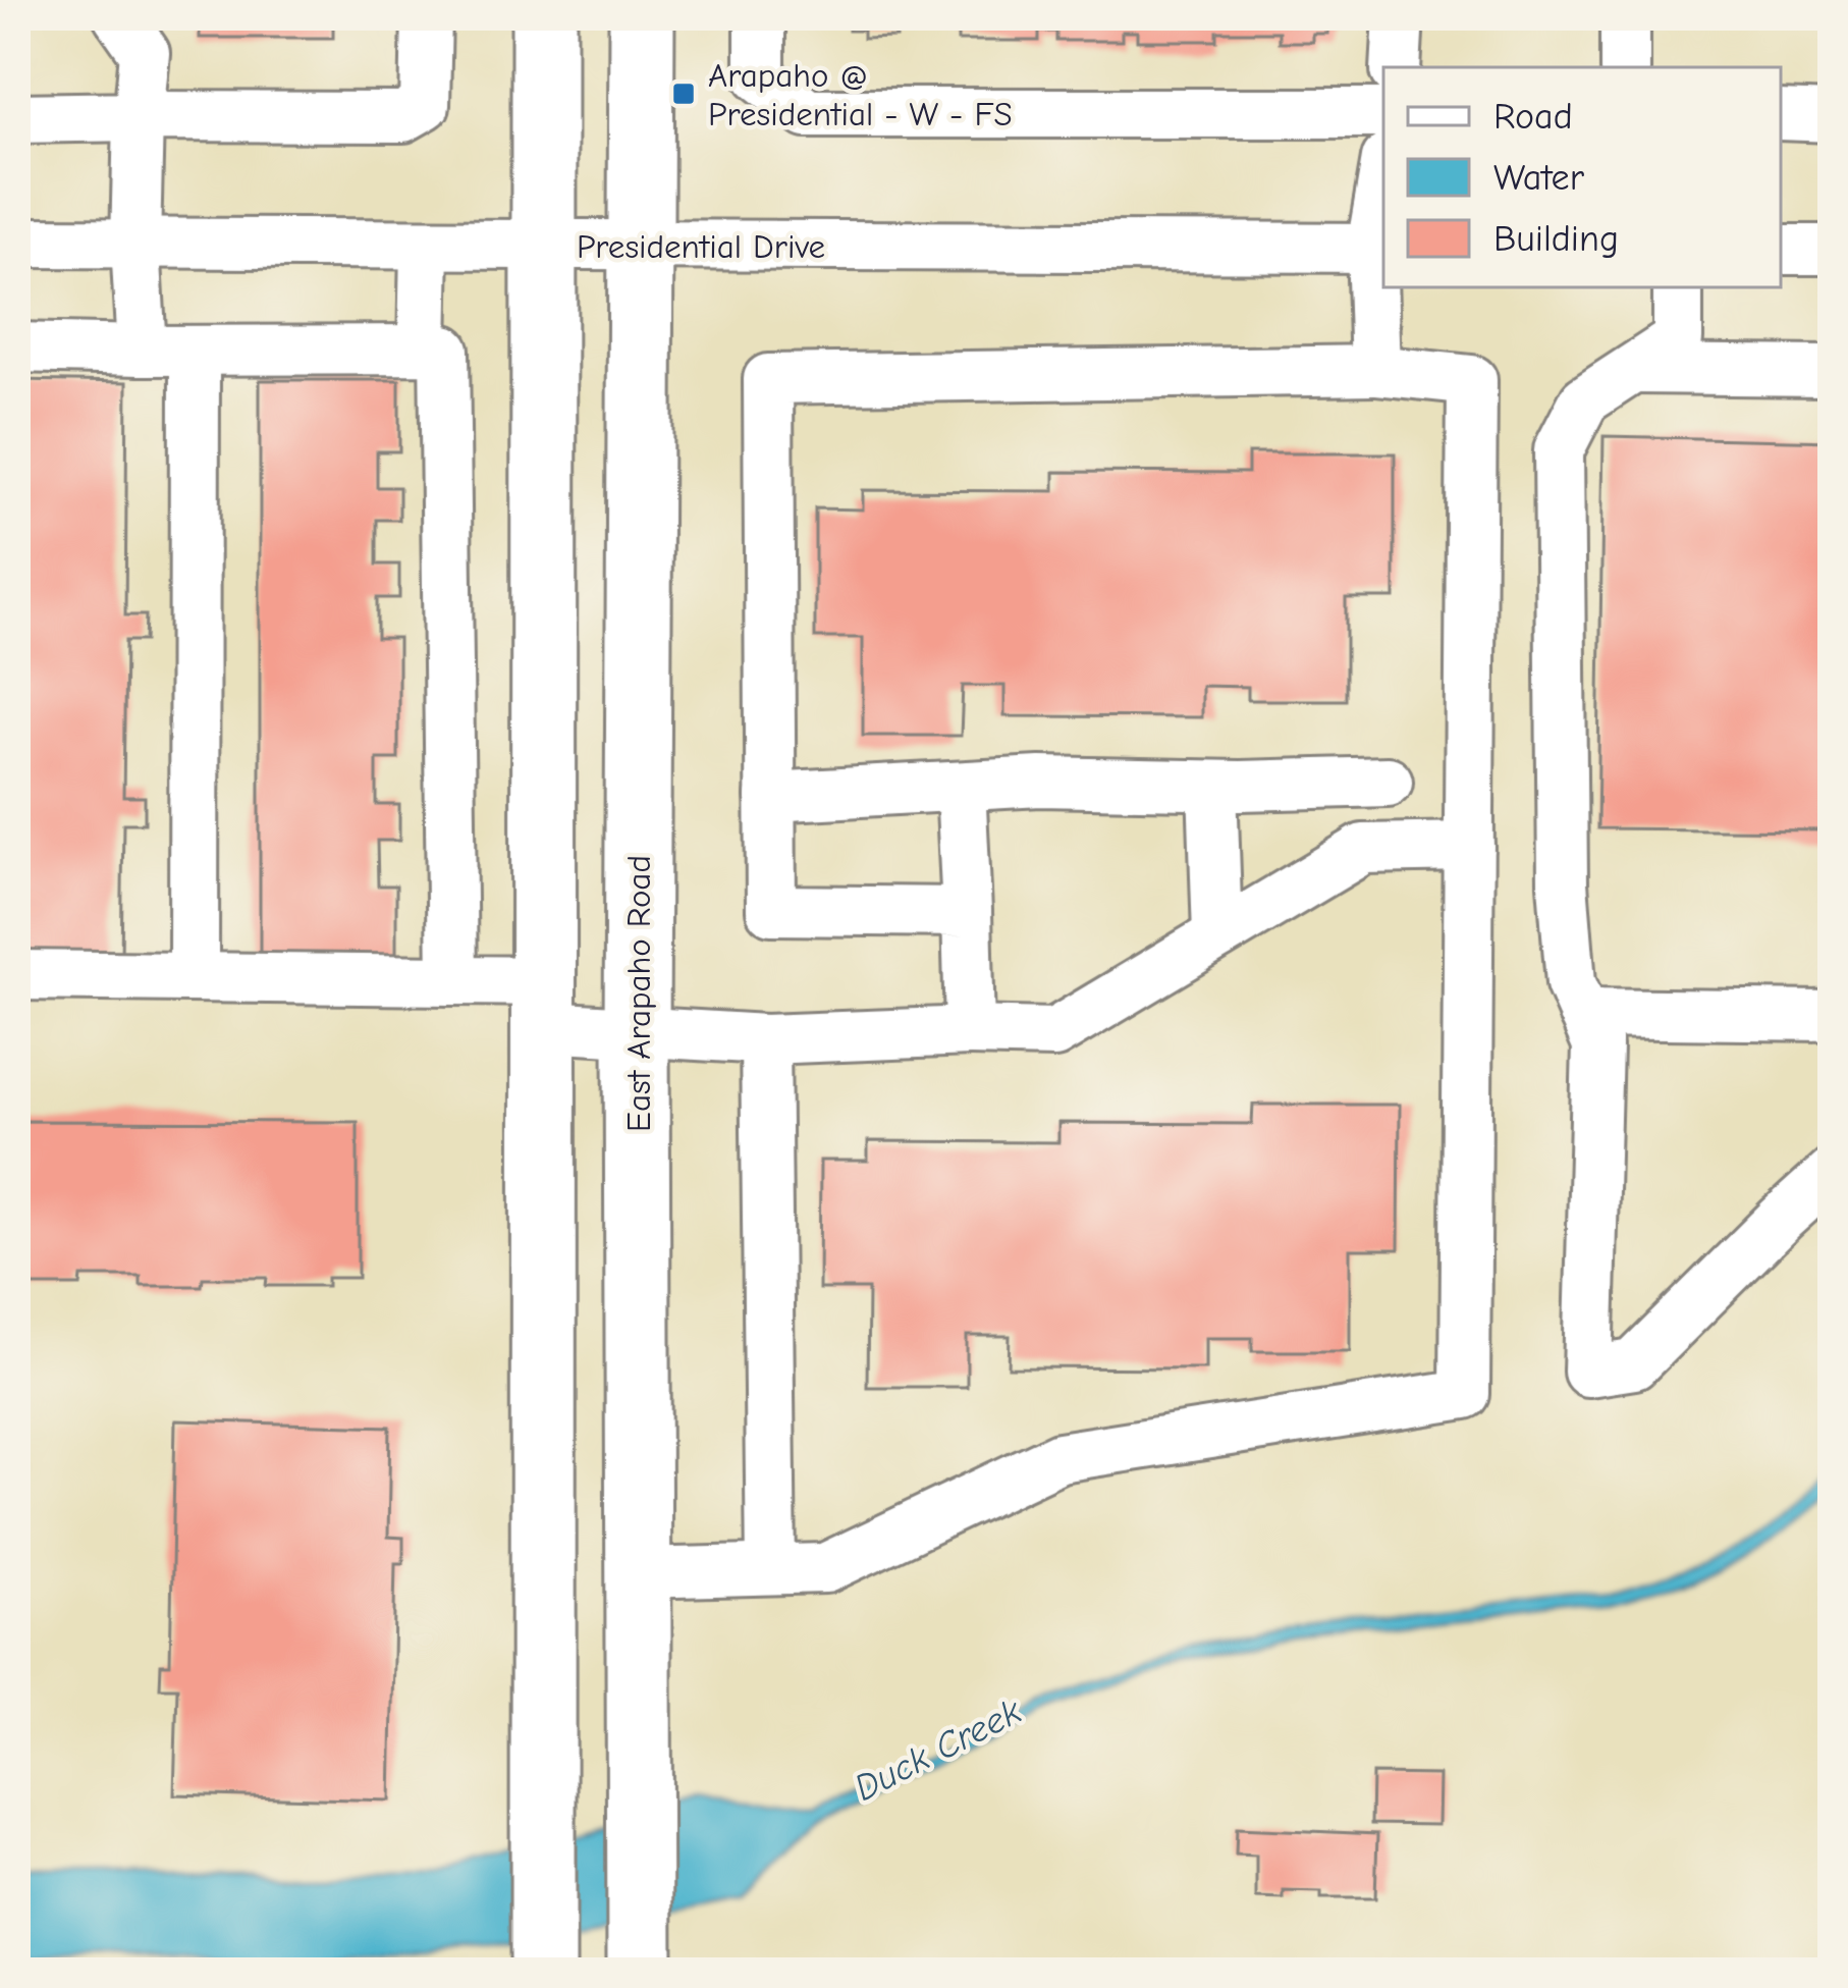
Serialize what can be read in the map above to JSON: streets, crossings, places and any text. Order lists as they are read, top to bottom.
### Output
{
  "streets": {
    "main road": ["East Arapaho Road"],
    "street": ["Presidential Drive"]
  },
  "crossings": [
    ["Presidential Drive", "East Arapaho Road"]
  ],
  "water": ["Duck Creek"],
  "places": {
    "transit": ["Arapaho @ Presidential - W - FS"]
  },
  "legend": ["Road", "Water", "Building"]
}
